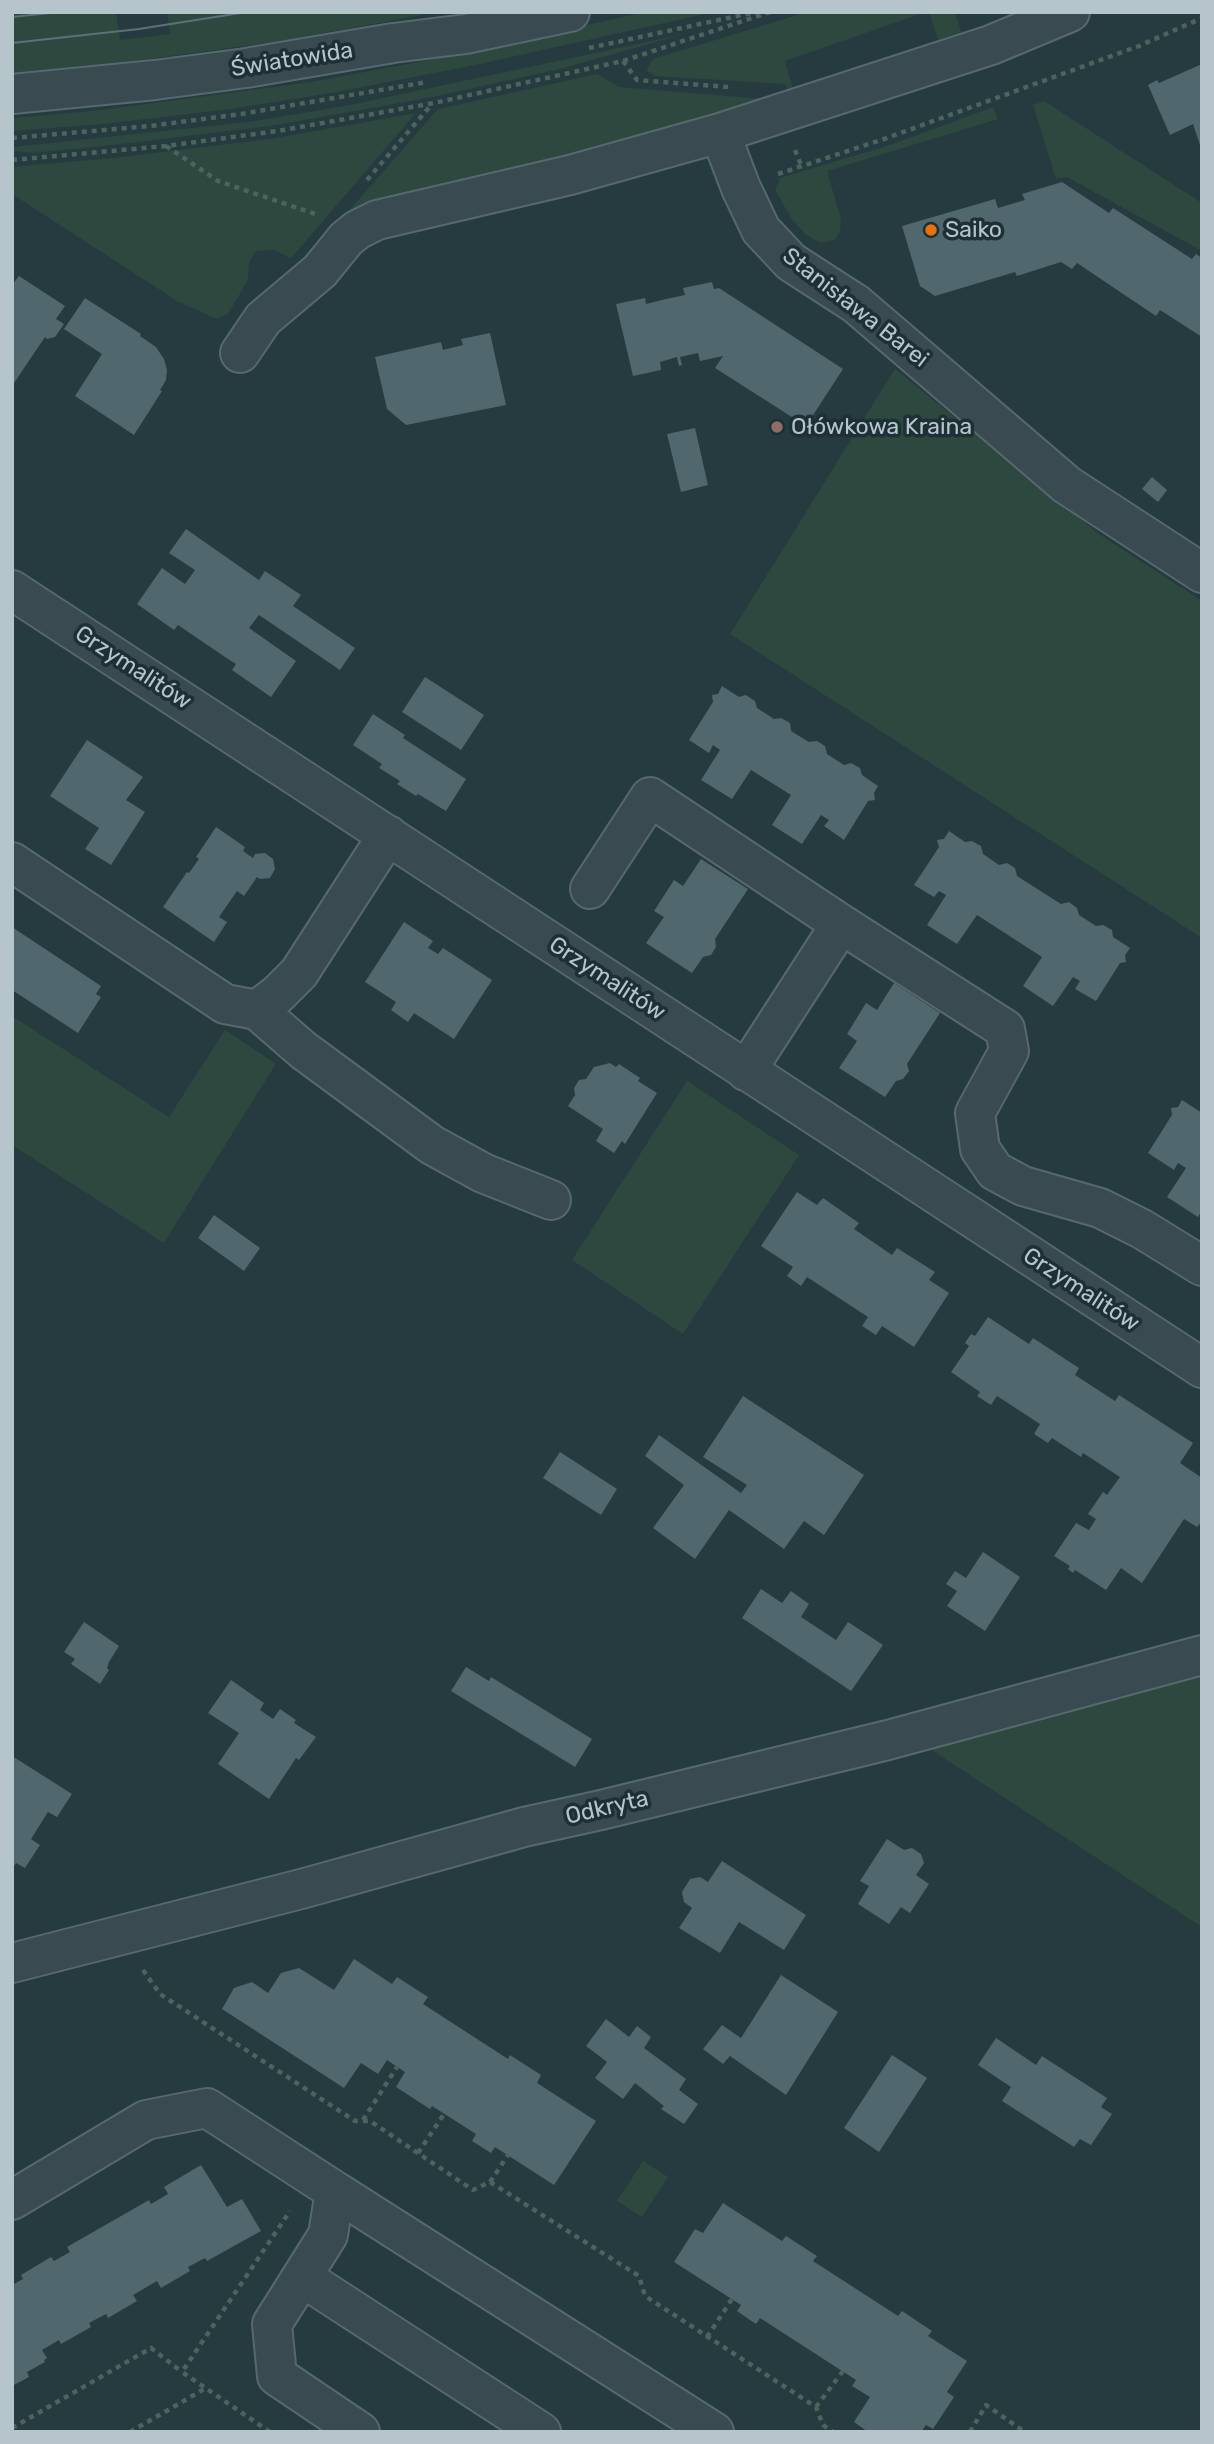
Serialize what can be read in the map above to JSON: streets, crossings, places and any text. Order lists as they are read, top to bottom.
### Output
{
  "streets": {
    "street": [
      "Światowida",
      "Stanisława Barei",
      "Grzymalitów",
      "Odkryta"
    ]
  },
  "places": ["Saiko", "Ołówkowa Kraina"]
}
